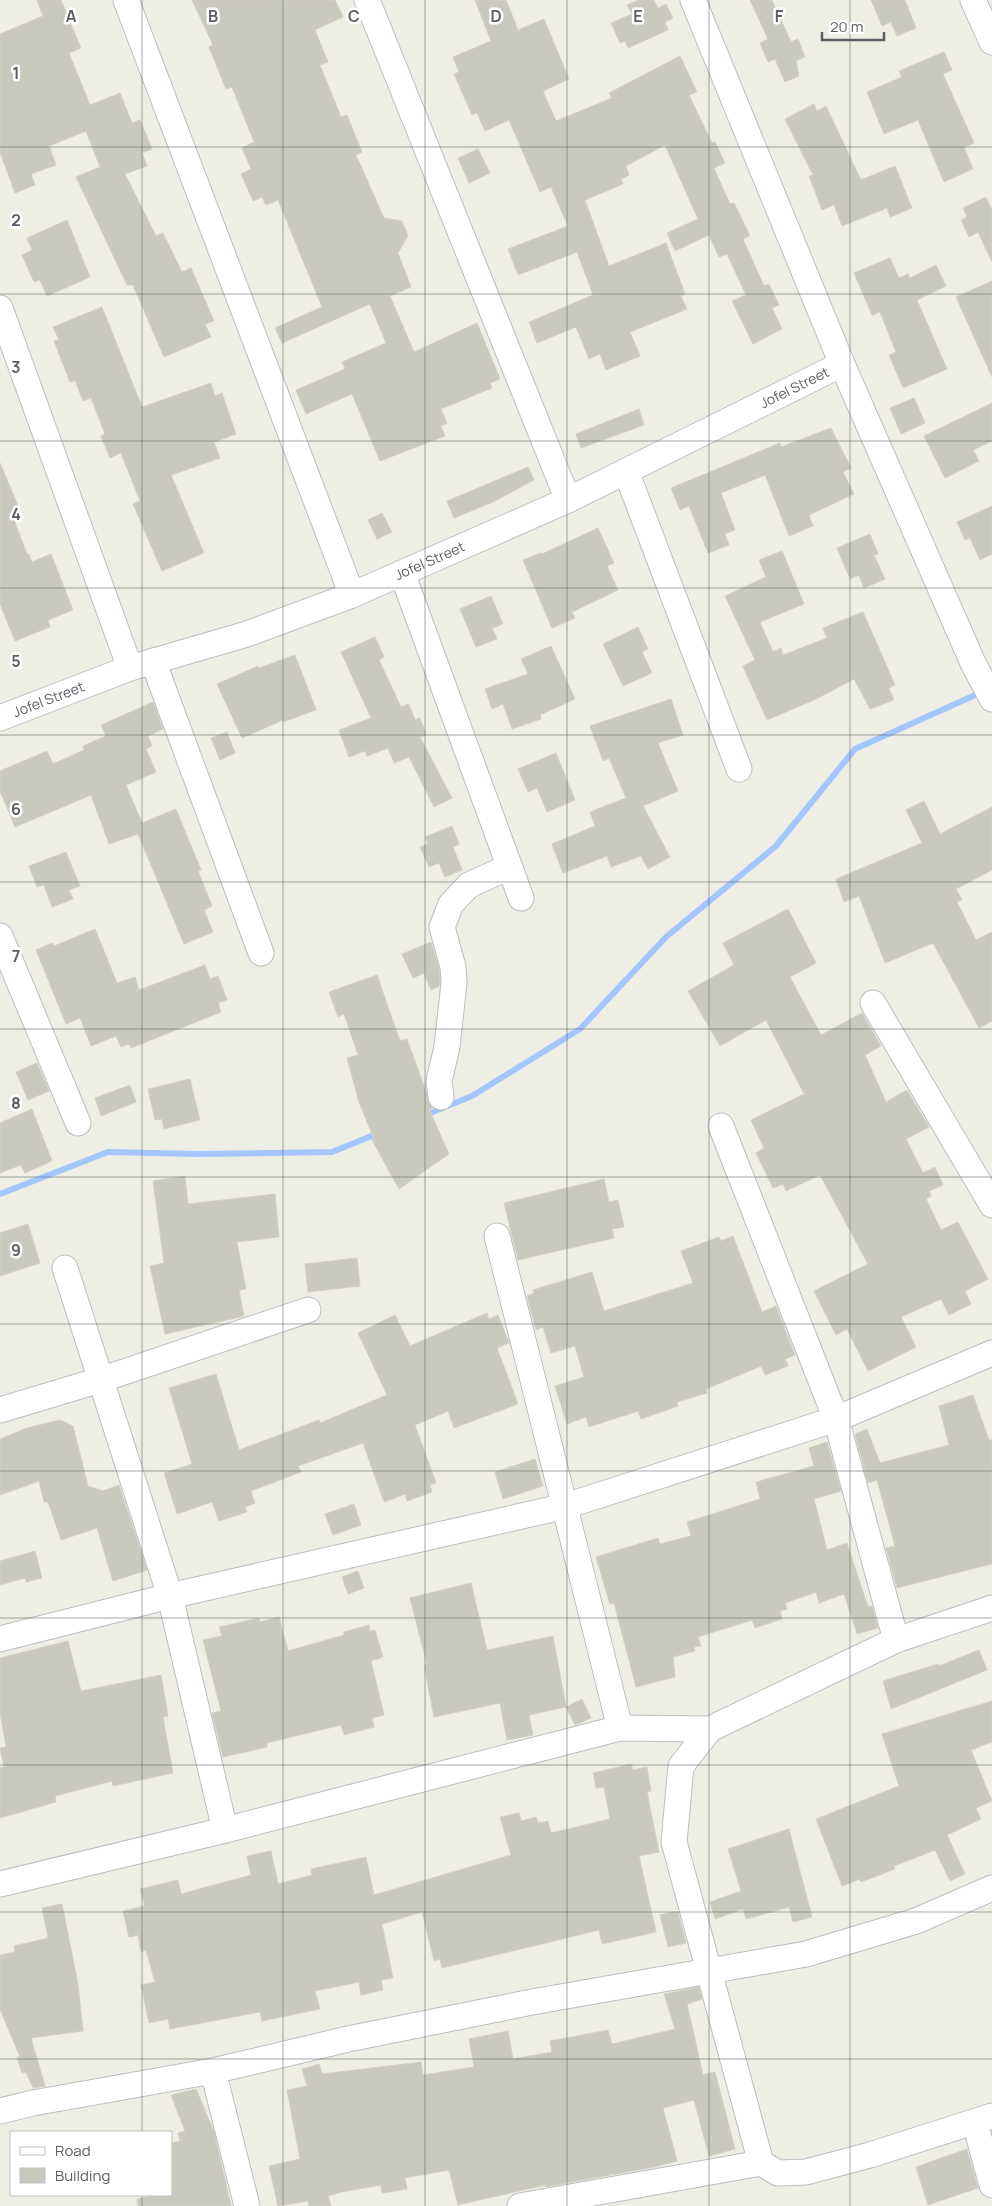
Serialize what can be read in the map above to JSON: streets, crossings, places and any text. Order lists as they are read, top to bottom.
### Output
{
  "streets": {
    "street": ["Jofel Street"]
  },
  "legend": ["Road", "Building"],
  "scale_bar": "20 m",
  "grid": {
    "columns": [
      "A",
      "B",
      "C",
      "D",
      "E",
      "F"
    ],
    "rows": [
      "1",
      "2",
      "3",
      "4",
      "5",
      "6",
      "7",
      "8",
      "9"
    ]
  }
}
